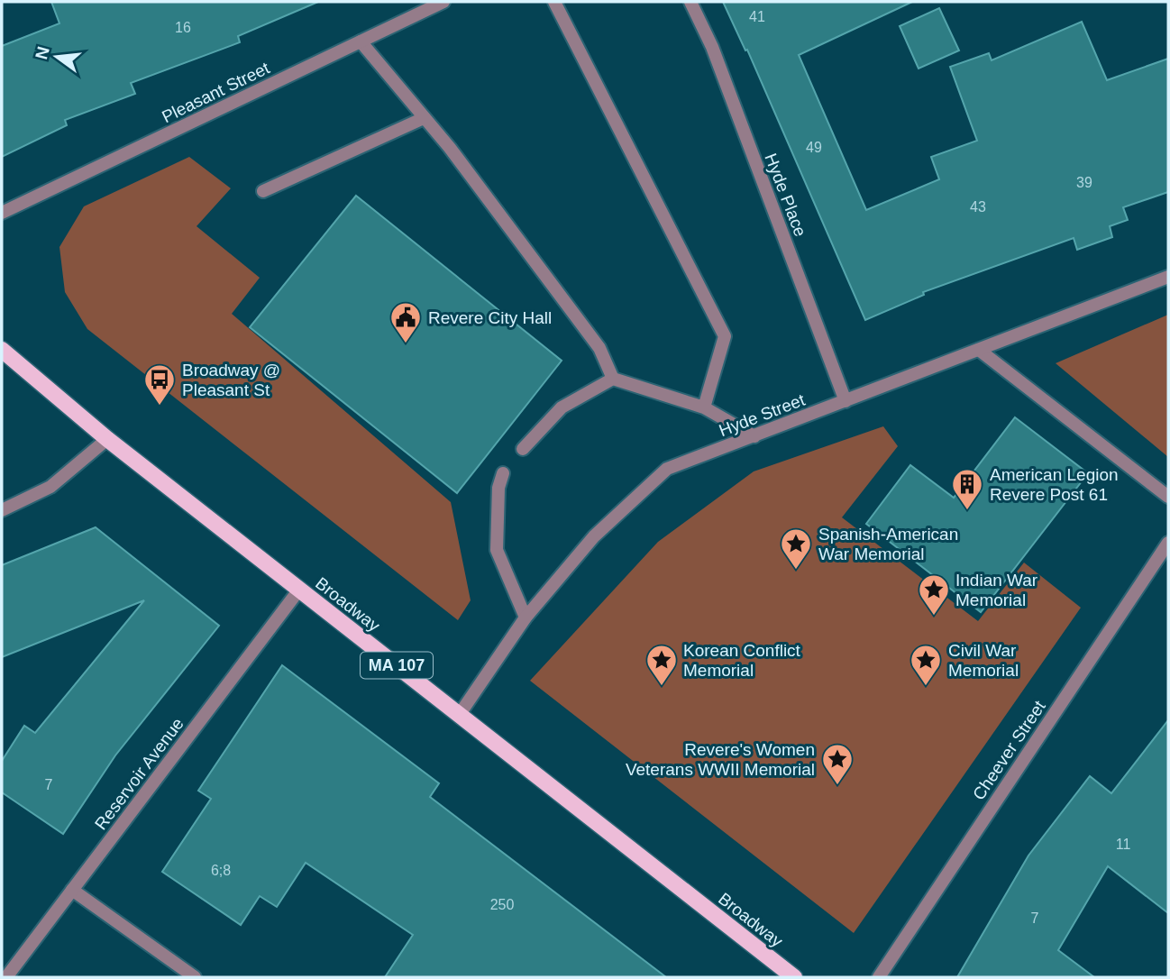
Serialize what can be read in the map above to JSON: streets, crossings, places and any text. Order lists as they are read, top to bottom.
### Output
{
  "streets": {
    "main road": ["Broadway", "MA 107"],
    "street": [
      "Pleasant Street",
      "Hyde Place",
      "Hyde Street",
      "Cheever Street",
      "Reservoir Avenue"
    ]
  },
  "crossings": [
    ["Hyde Place", "Hyde Street"],
    ["Hyde Street", "Broadway"],
    ["Broadway", "Reservoir Avenue"]
  ],
  "places": {
    "public building": ["Revere City Hall"],
    "bus stop": ["Broadway @ Pleasant St"],
    "building": ["American Legion Revere Post 61"],
    "place": [
      "Spanish-American War Memorial",
      "Indian War Memorial",
      "Korean Conflict Memorial",
      "Civil War Memorial",
      "Revere's Women Veterans WWII Memorial"
    ]
  },
  "house_numbers": [
    "41",
    "16",
    "49",
    "39",
    "43",
    "7",
    "11",
    "6;8",
    "250",
    "7"
  ],
  "north": "left"
}
